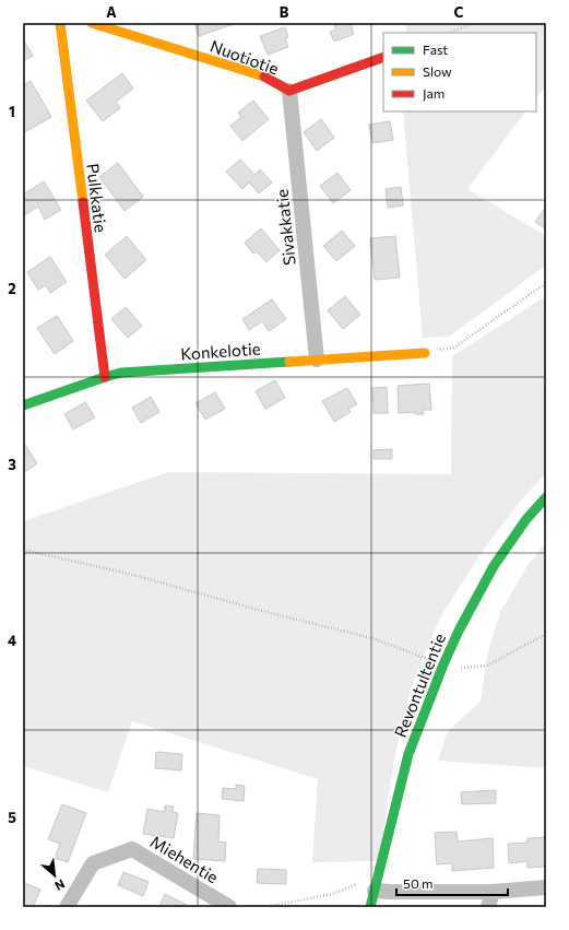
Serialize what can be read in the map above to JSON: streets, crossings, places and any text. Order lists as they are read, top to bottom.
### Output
{
  "streets": {
    "street": [
      "Nuotiotie",
      "Pulkkatie",
      "Sivakkatie",
      "Konkelotie",
      "Revontultentie",
      "Miehentie"
    ]
  },
  "crossings": [
    ["Nuotiotie", "Sivakkatie"],
    ["Pulkkatie", "Konkelotie"],
    ["Sivakkatie", "Konkelotie"]
  ],
  "legend": ["Fast", "Slow", "Jam"],
  "scale_bar": "50 m",
  "north": "bottom right",
  "grid": {
    "columns": ["A", "B", "C"],
    "rows": [
      "1",
      "2",
      "3",
      "4",
      "5"
    ]
  }
}
